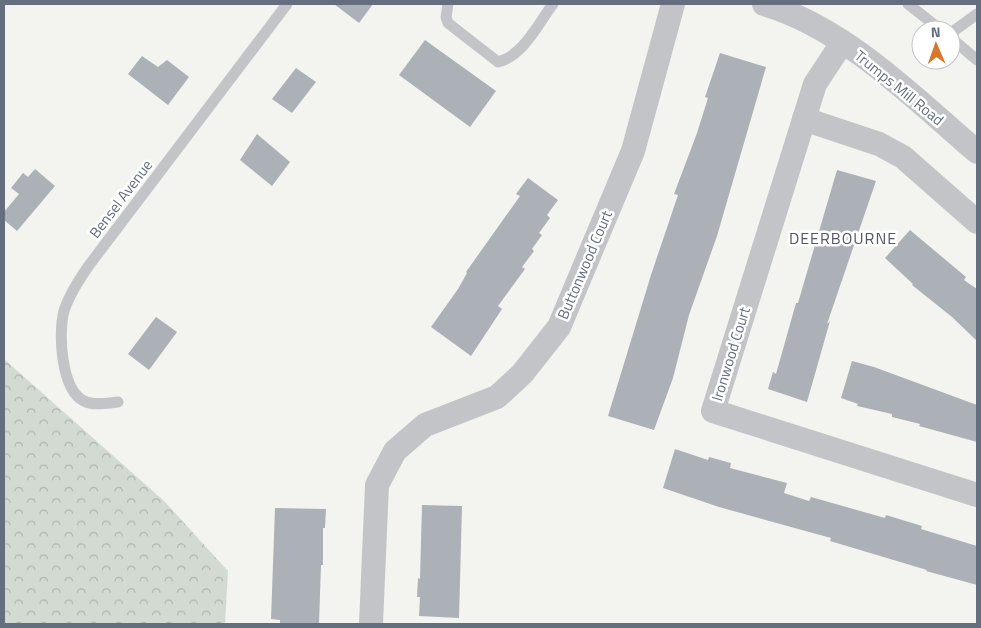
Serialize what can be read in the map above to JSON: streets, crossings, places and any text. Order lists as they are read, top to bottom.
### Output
{
  "streets": {
    "street": ["Trumps Mill Road", "Buttonwood Court", "Ironwood Court"],
    "lane": ["Bensel Avenue"]
  },
  "crossings": [
    ["Trumps Mill Road", "Ironwood Court"]
  ],
  "districts": ["DEERBOURNE"],
  "north": "top"
}
